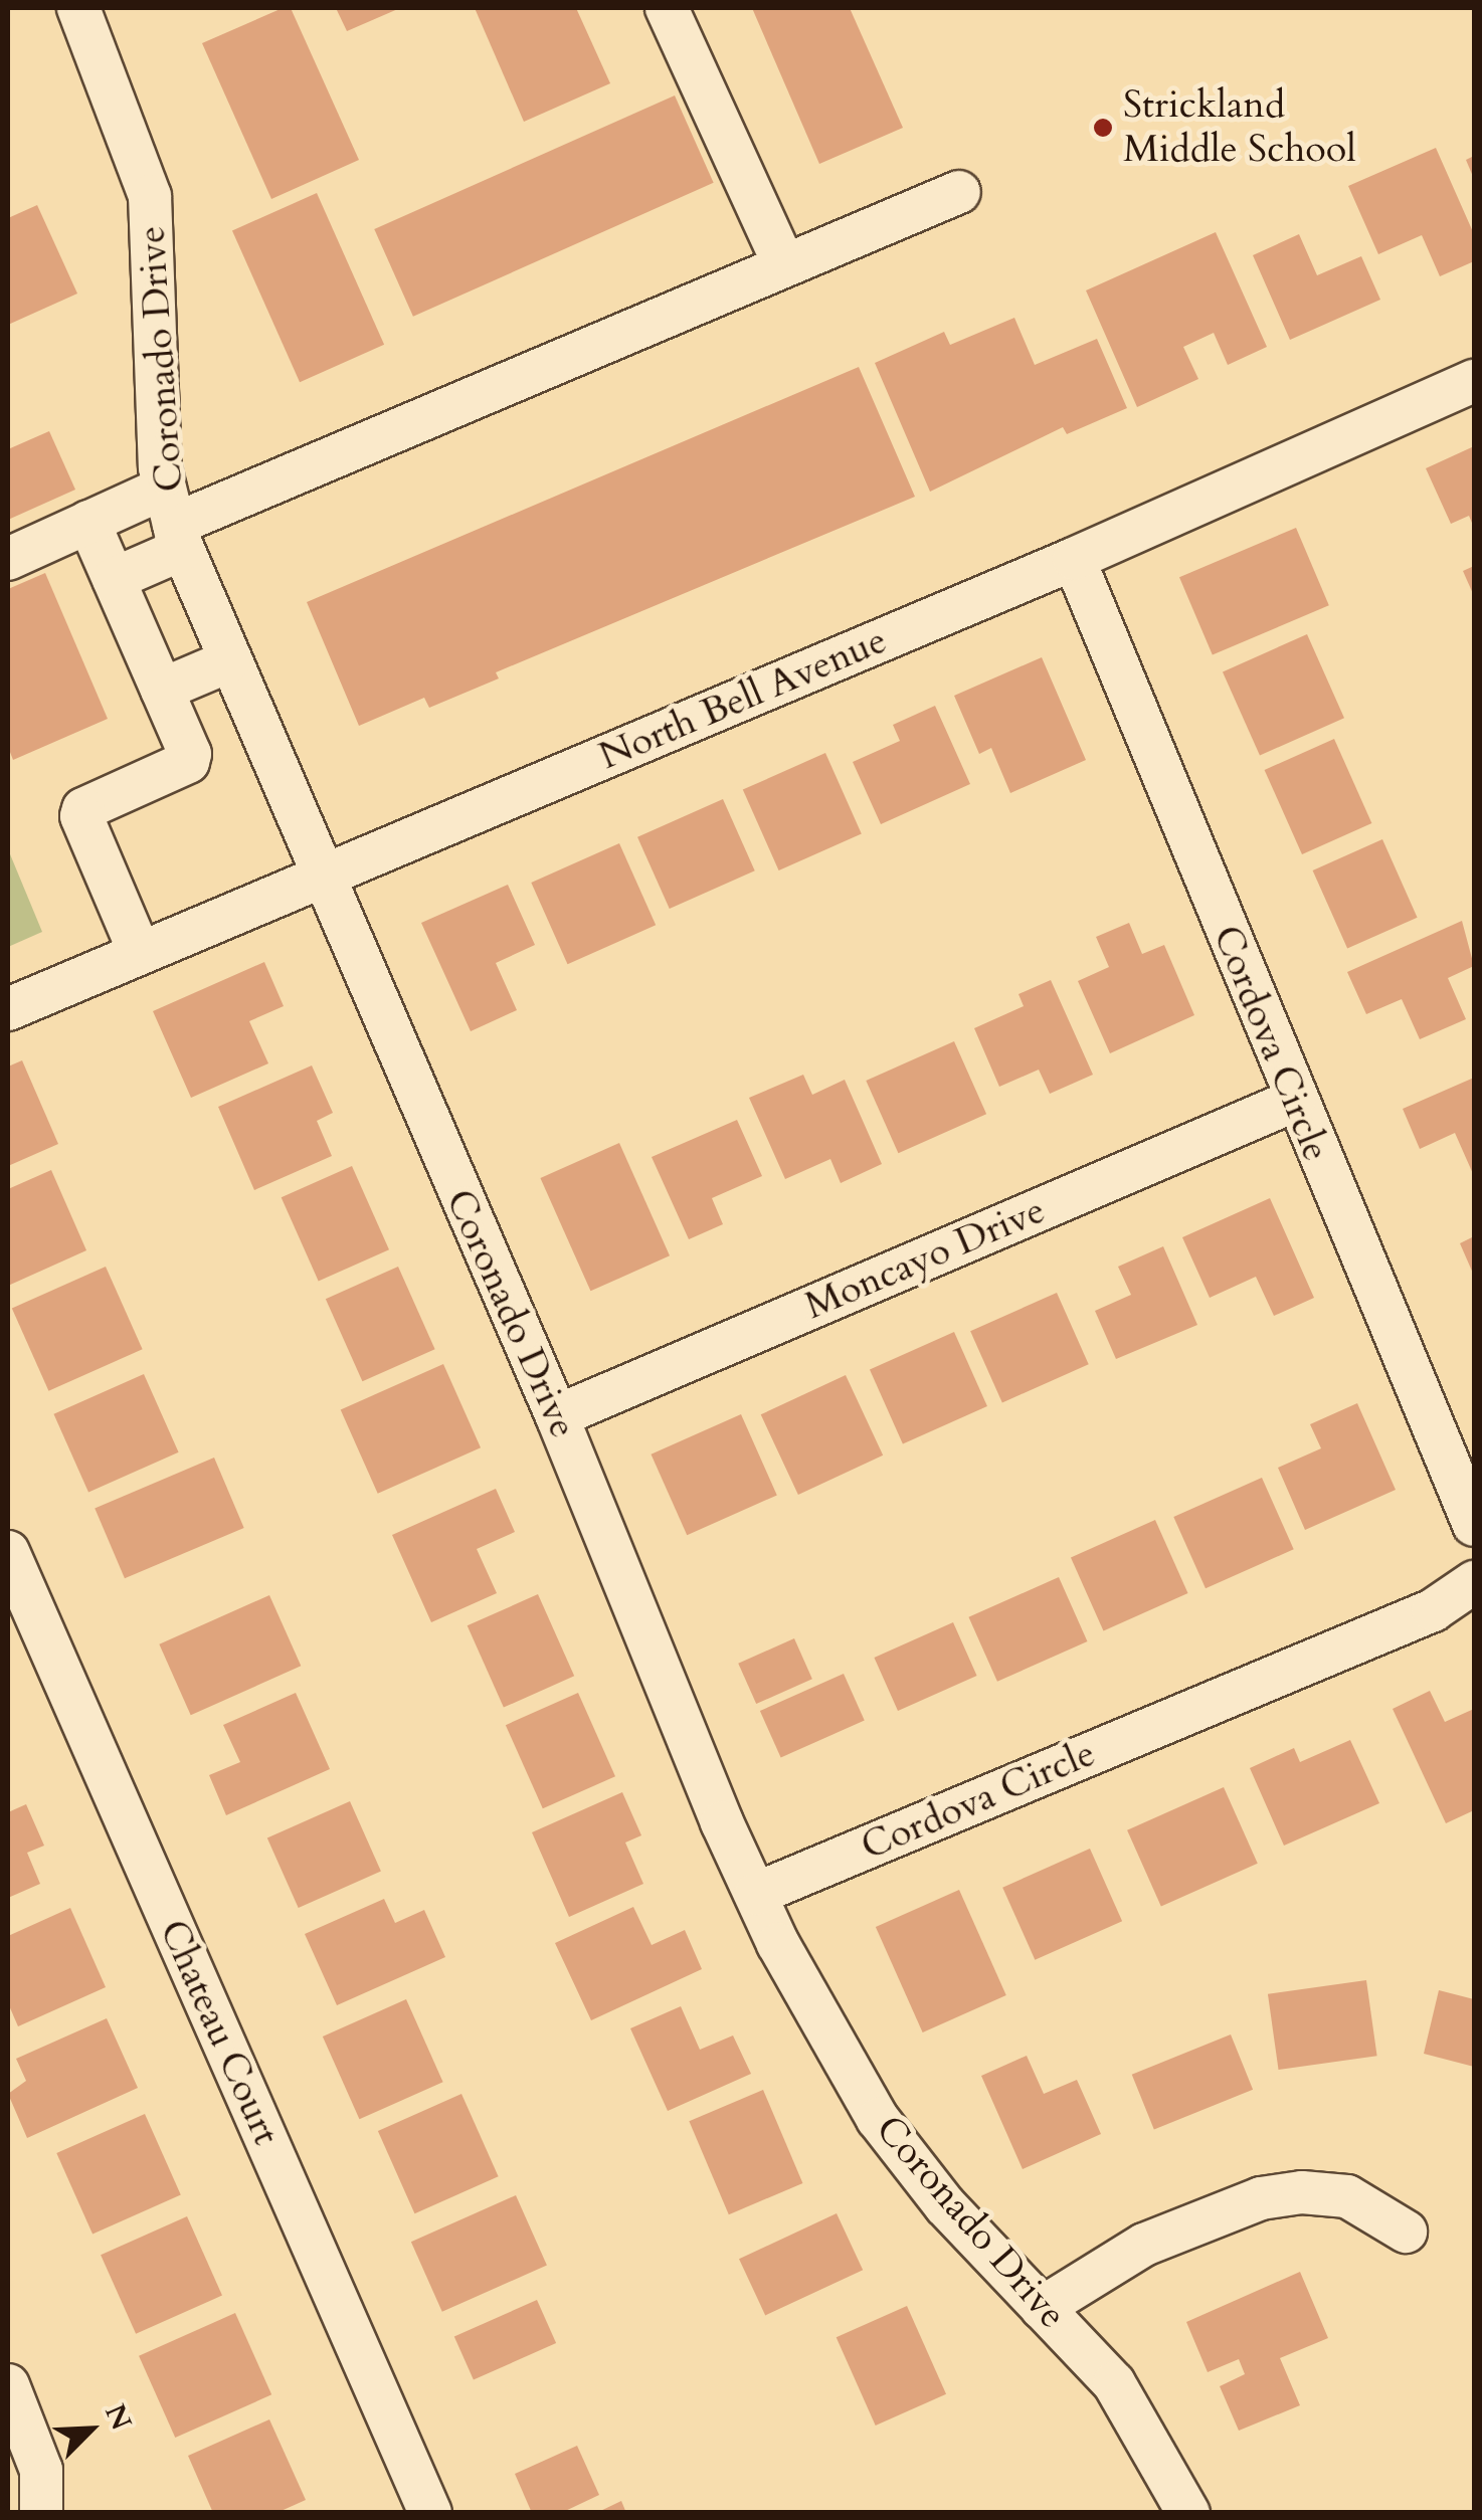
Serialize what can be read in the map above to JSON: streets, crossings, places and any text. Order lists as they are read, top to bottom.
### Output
{
  "streets": {
    "street": [
      "Coronado Drive",
      "North Bell Avenue",
      "Cordova Circle",
      "Moncayo Drive",
      "Chateau Court"
    ]
  },
  "crossings": [
    ["Coronado Drive", "North Bell Avenue"],
    ["Coronado Drive", "Cordova Circle"],
    ["Coronado Drive", "Moncayo Drive"],
    ["North Bell Avenue", "Cordova Circle"],
    ["Cordova Circle", "Moncayo Drive"]
  ],
  "places": ["Strickland Middle School"],
  "north": "top right"
}
